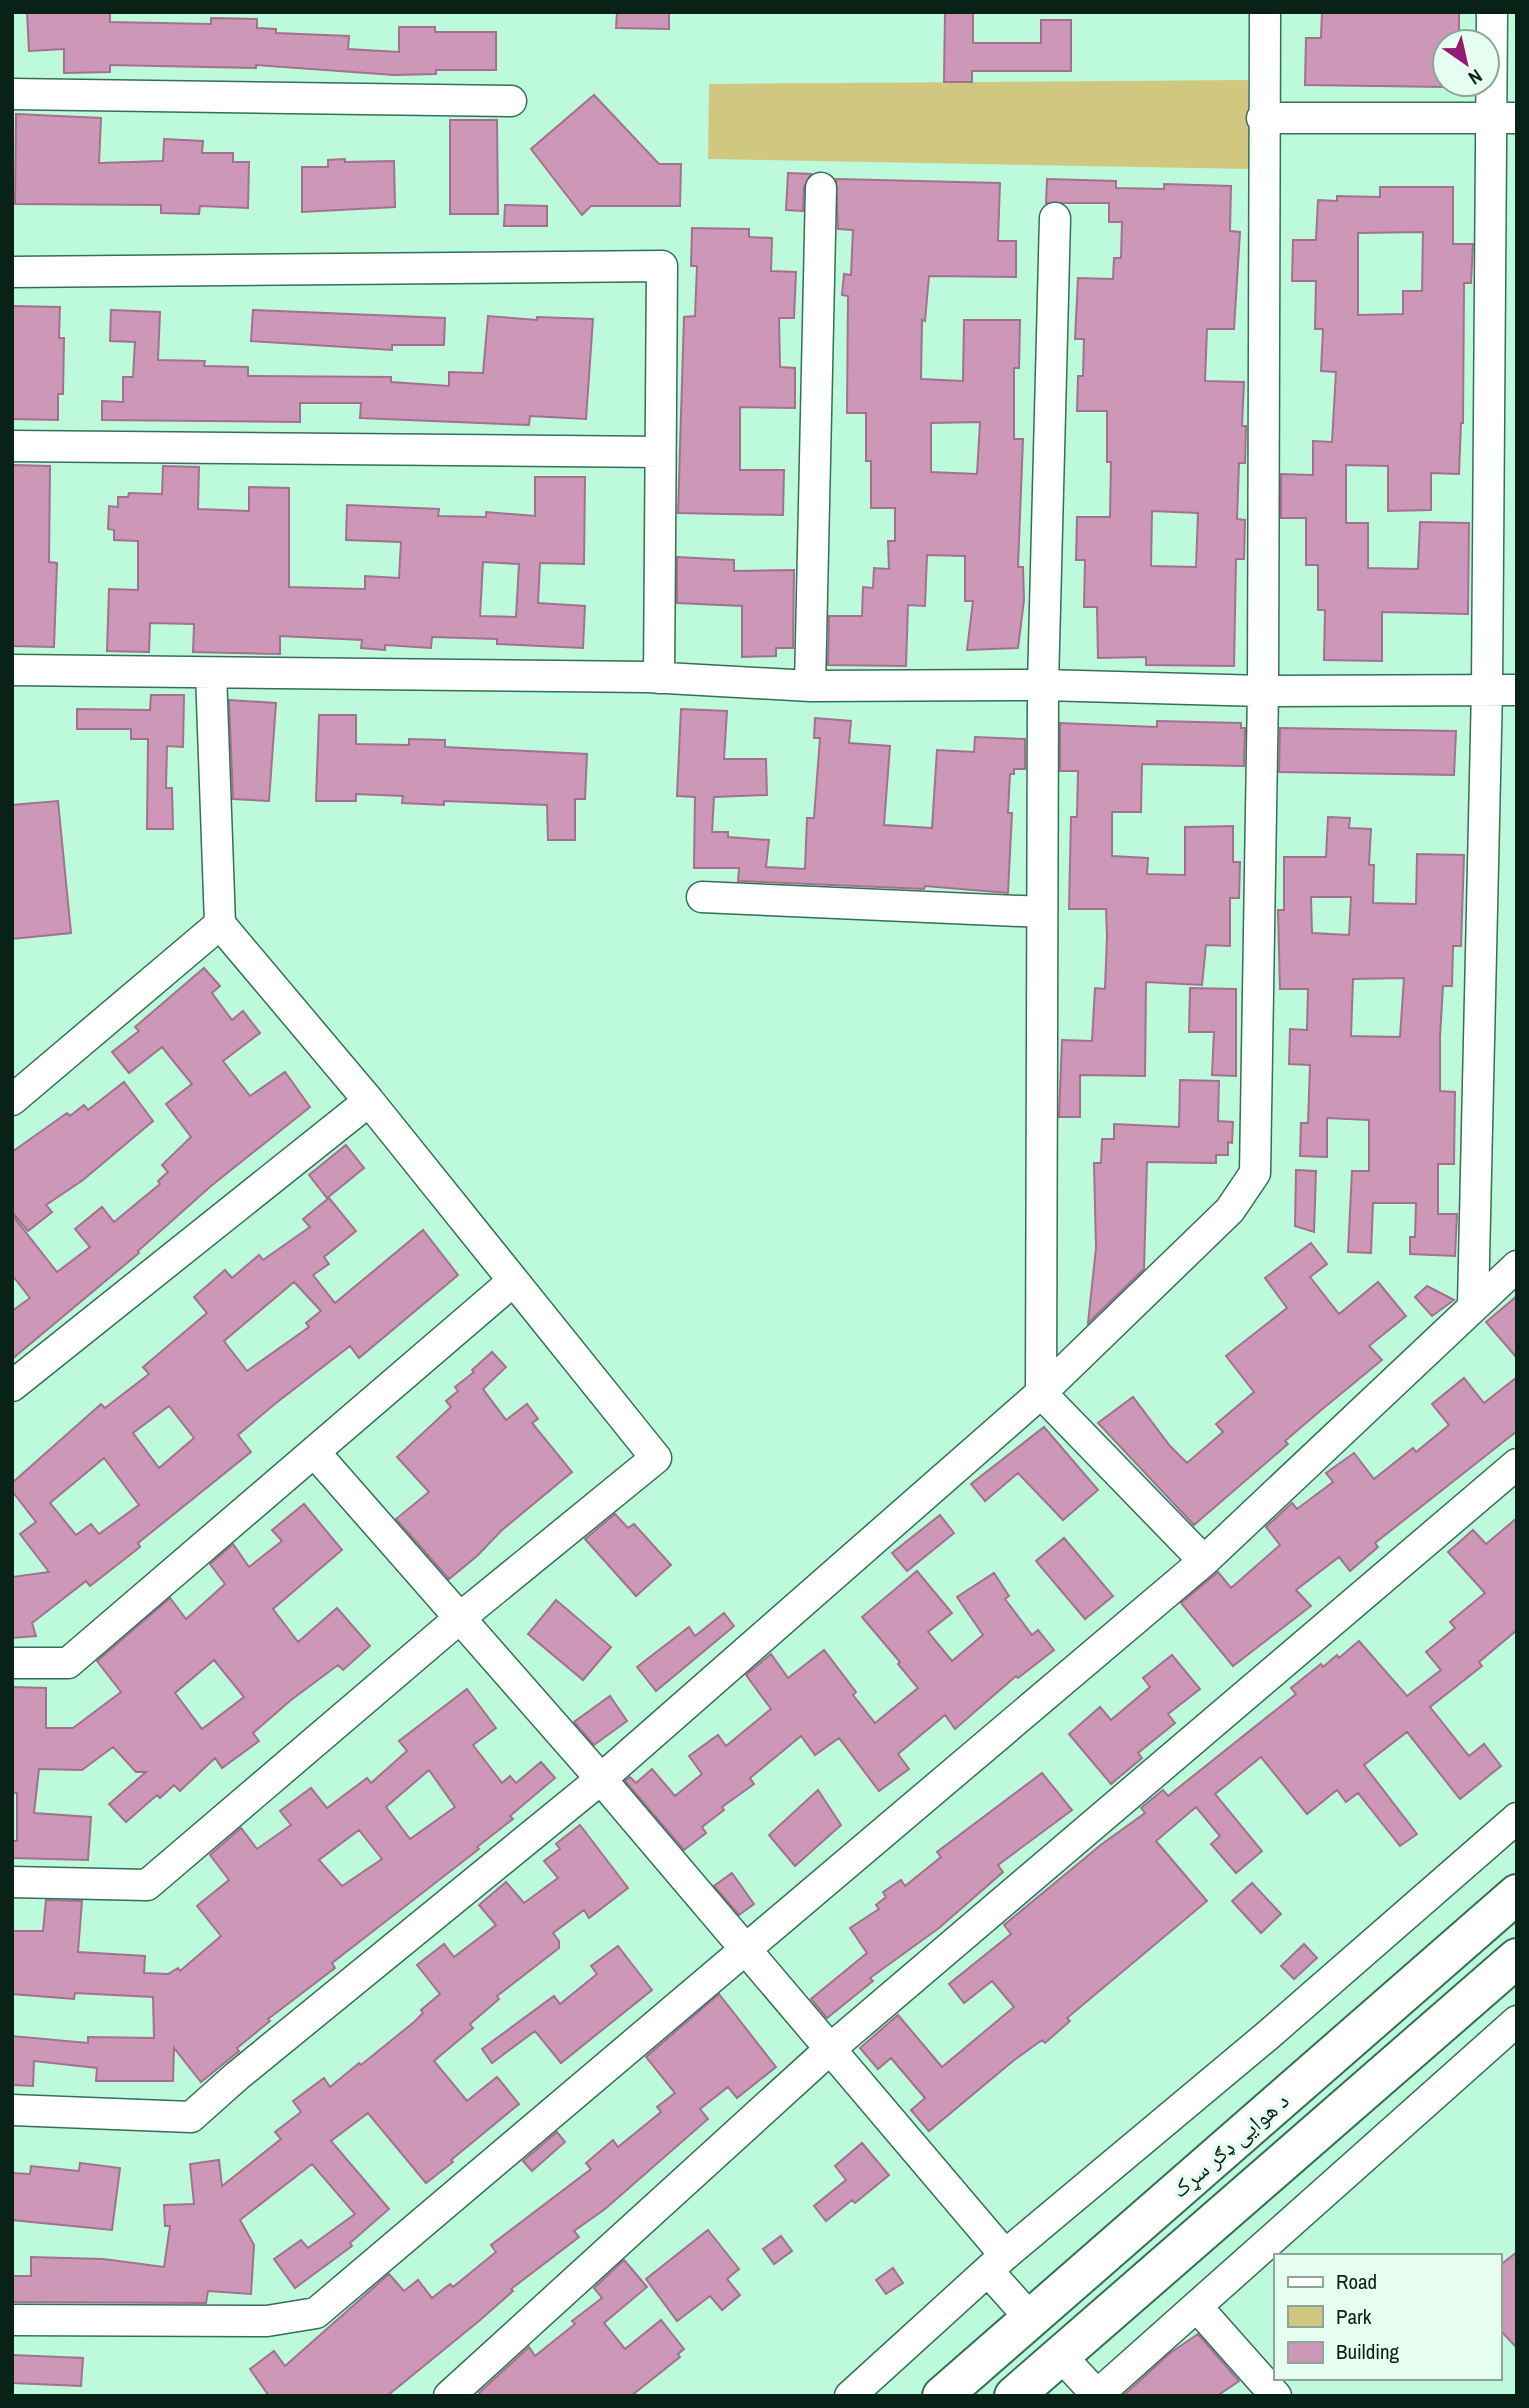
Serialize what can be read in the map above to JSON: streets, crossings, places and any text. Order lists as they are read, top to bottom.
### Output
{
  "streets": {
    "main road": ["د هوایی ډګر سړک"]
  },
  "legend": ["Road", "Park", "Building"],
  "north": "bottom right"
}
